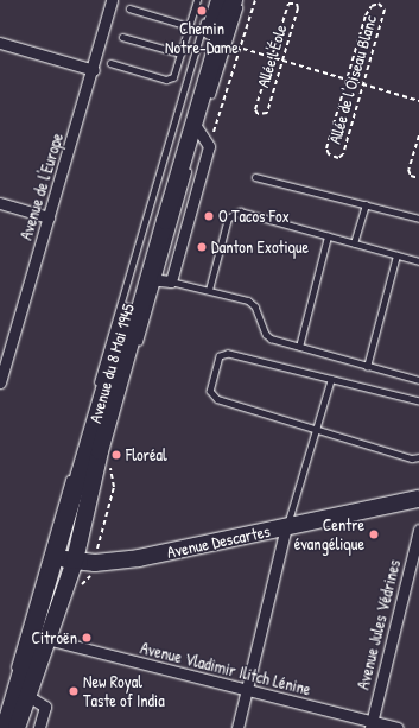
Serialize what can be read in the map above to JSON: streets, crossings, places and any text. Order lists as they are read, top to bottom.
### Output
{
  "streets": {
    "main road": ["Avenue du 8 Mai 1945", "Avenue Descartes"],
    "street": ["Avenue de l'Europe", "Avenue Jules Védrines", "Avenue Vladimir Ilitch Lénine"],
    "path": ["Allée l'Éole", "Allée de l'Oiseau Blanc"]
  },
  "crossings": [
    ["Avenue du 8 Mai 1945", "Avenue Descartes"],
    ["Avenue du 8 Mai 1945", "Avenue Vladimir Ilitch Lénine"],
    ["Avenue Jules Védrines", "Avenue Vladimir Ilitch Lénine"]
  ],
  "places": [
    "Chemin Notre-Dame",
    "O Tacos Fox",
    "Danton Exotique",
    "Floréal",
    "Centre évangélique",
    "Citroën",
    "New Royal Taste of India"
  ]
}
